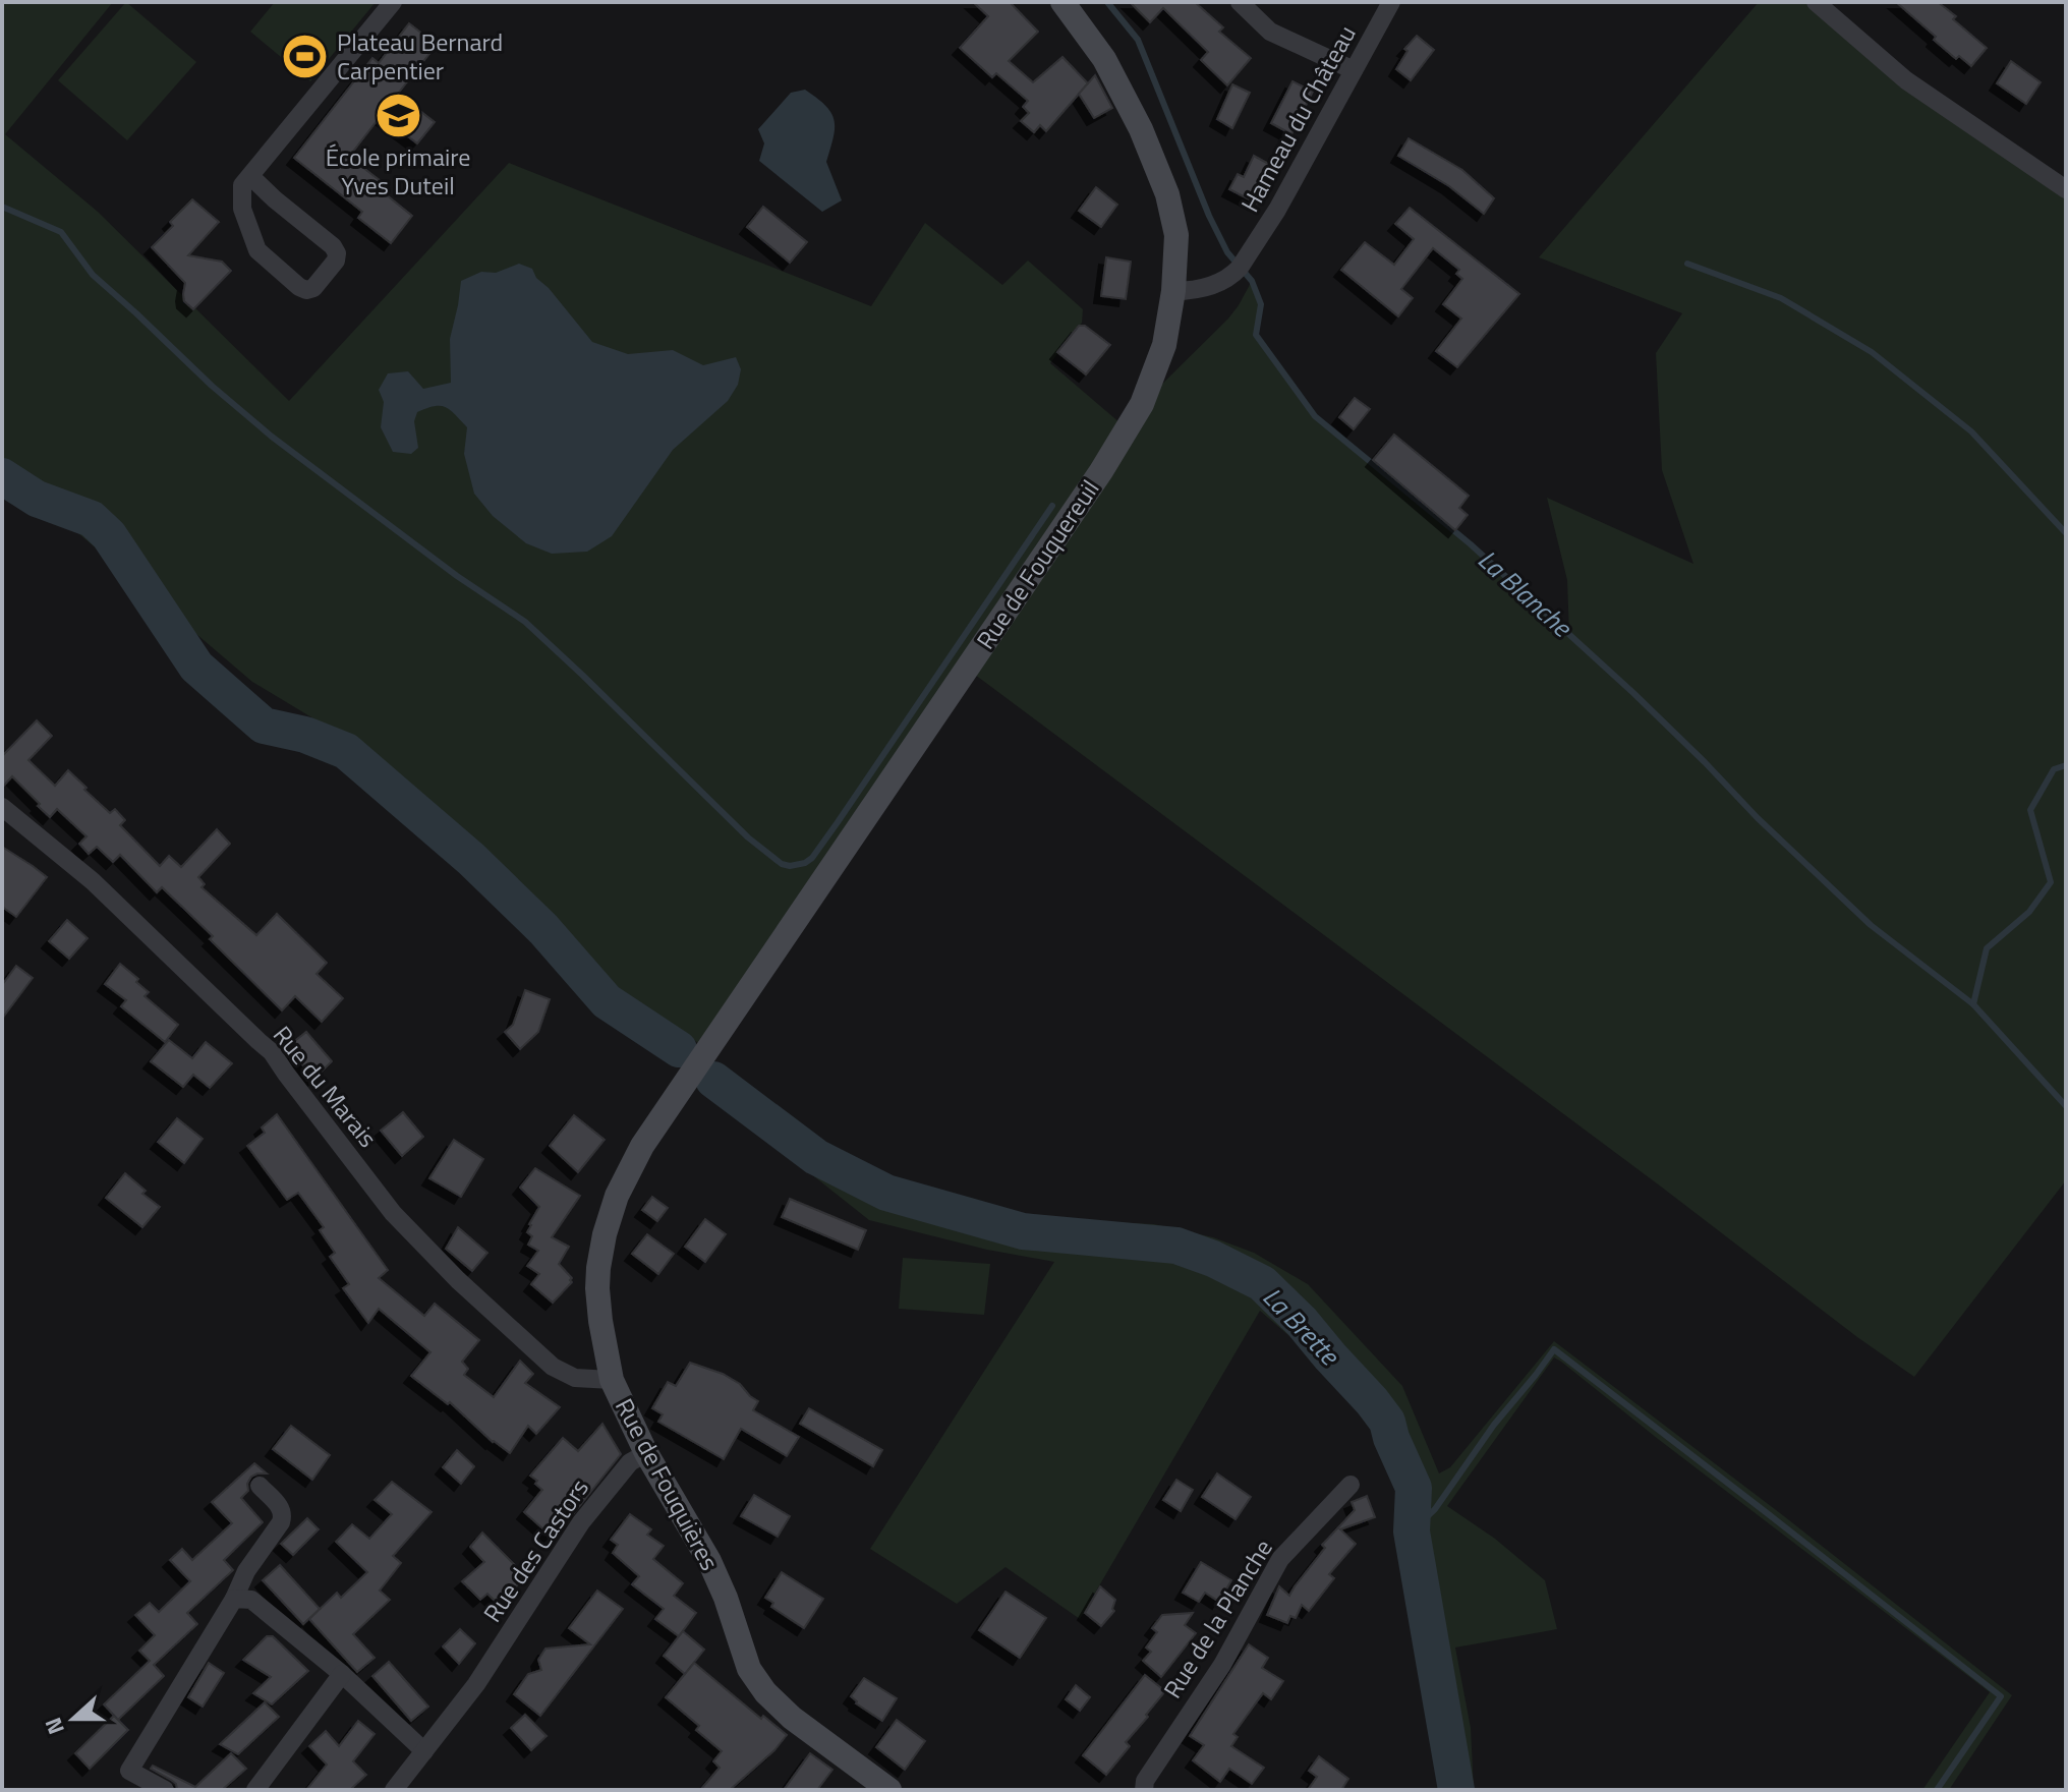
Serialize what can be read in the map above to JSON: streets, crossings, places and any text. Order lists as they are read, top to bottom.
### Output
{
  "streets": {
    "street": [
      "Hameau du Château",
      "Rue de Fouquereuil",
      "Rue du Marais",
      "Rue de Fouquières",
      "Rue des Castors",
      "Rue de la Planche"
    ]
  },
  "crossings": [
    ["Hameau du Château", "Rue de Fouquereuil"],
    ["Rue de Fouquereuil", "Rue de Fouquières"],
    ["Rue du Marais", "Rue de Fouquières"],
    ["Rue de Fouquières", "Rue des Castors"]
  ],
  "water": ["La Blanche", "La Brette"],
  "places": {
    "sports": ["Plateau Bernard Carpentier"],
    "school or university": ["École primaire Yves Duteil"]
  },
  "north": "left"
}
